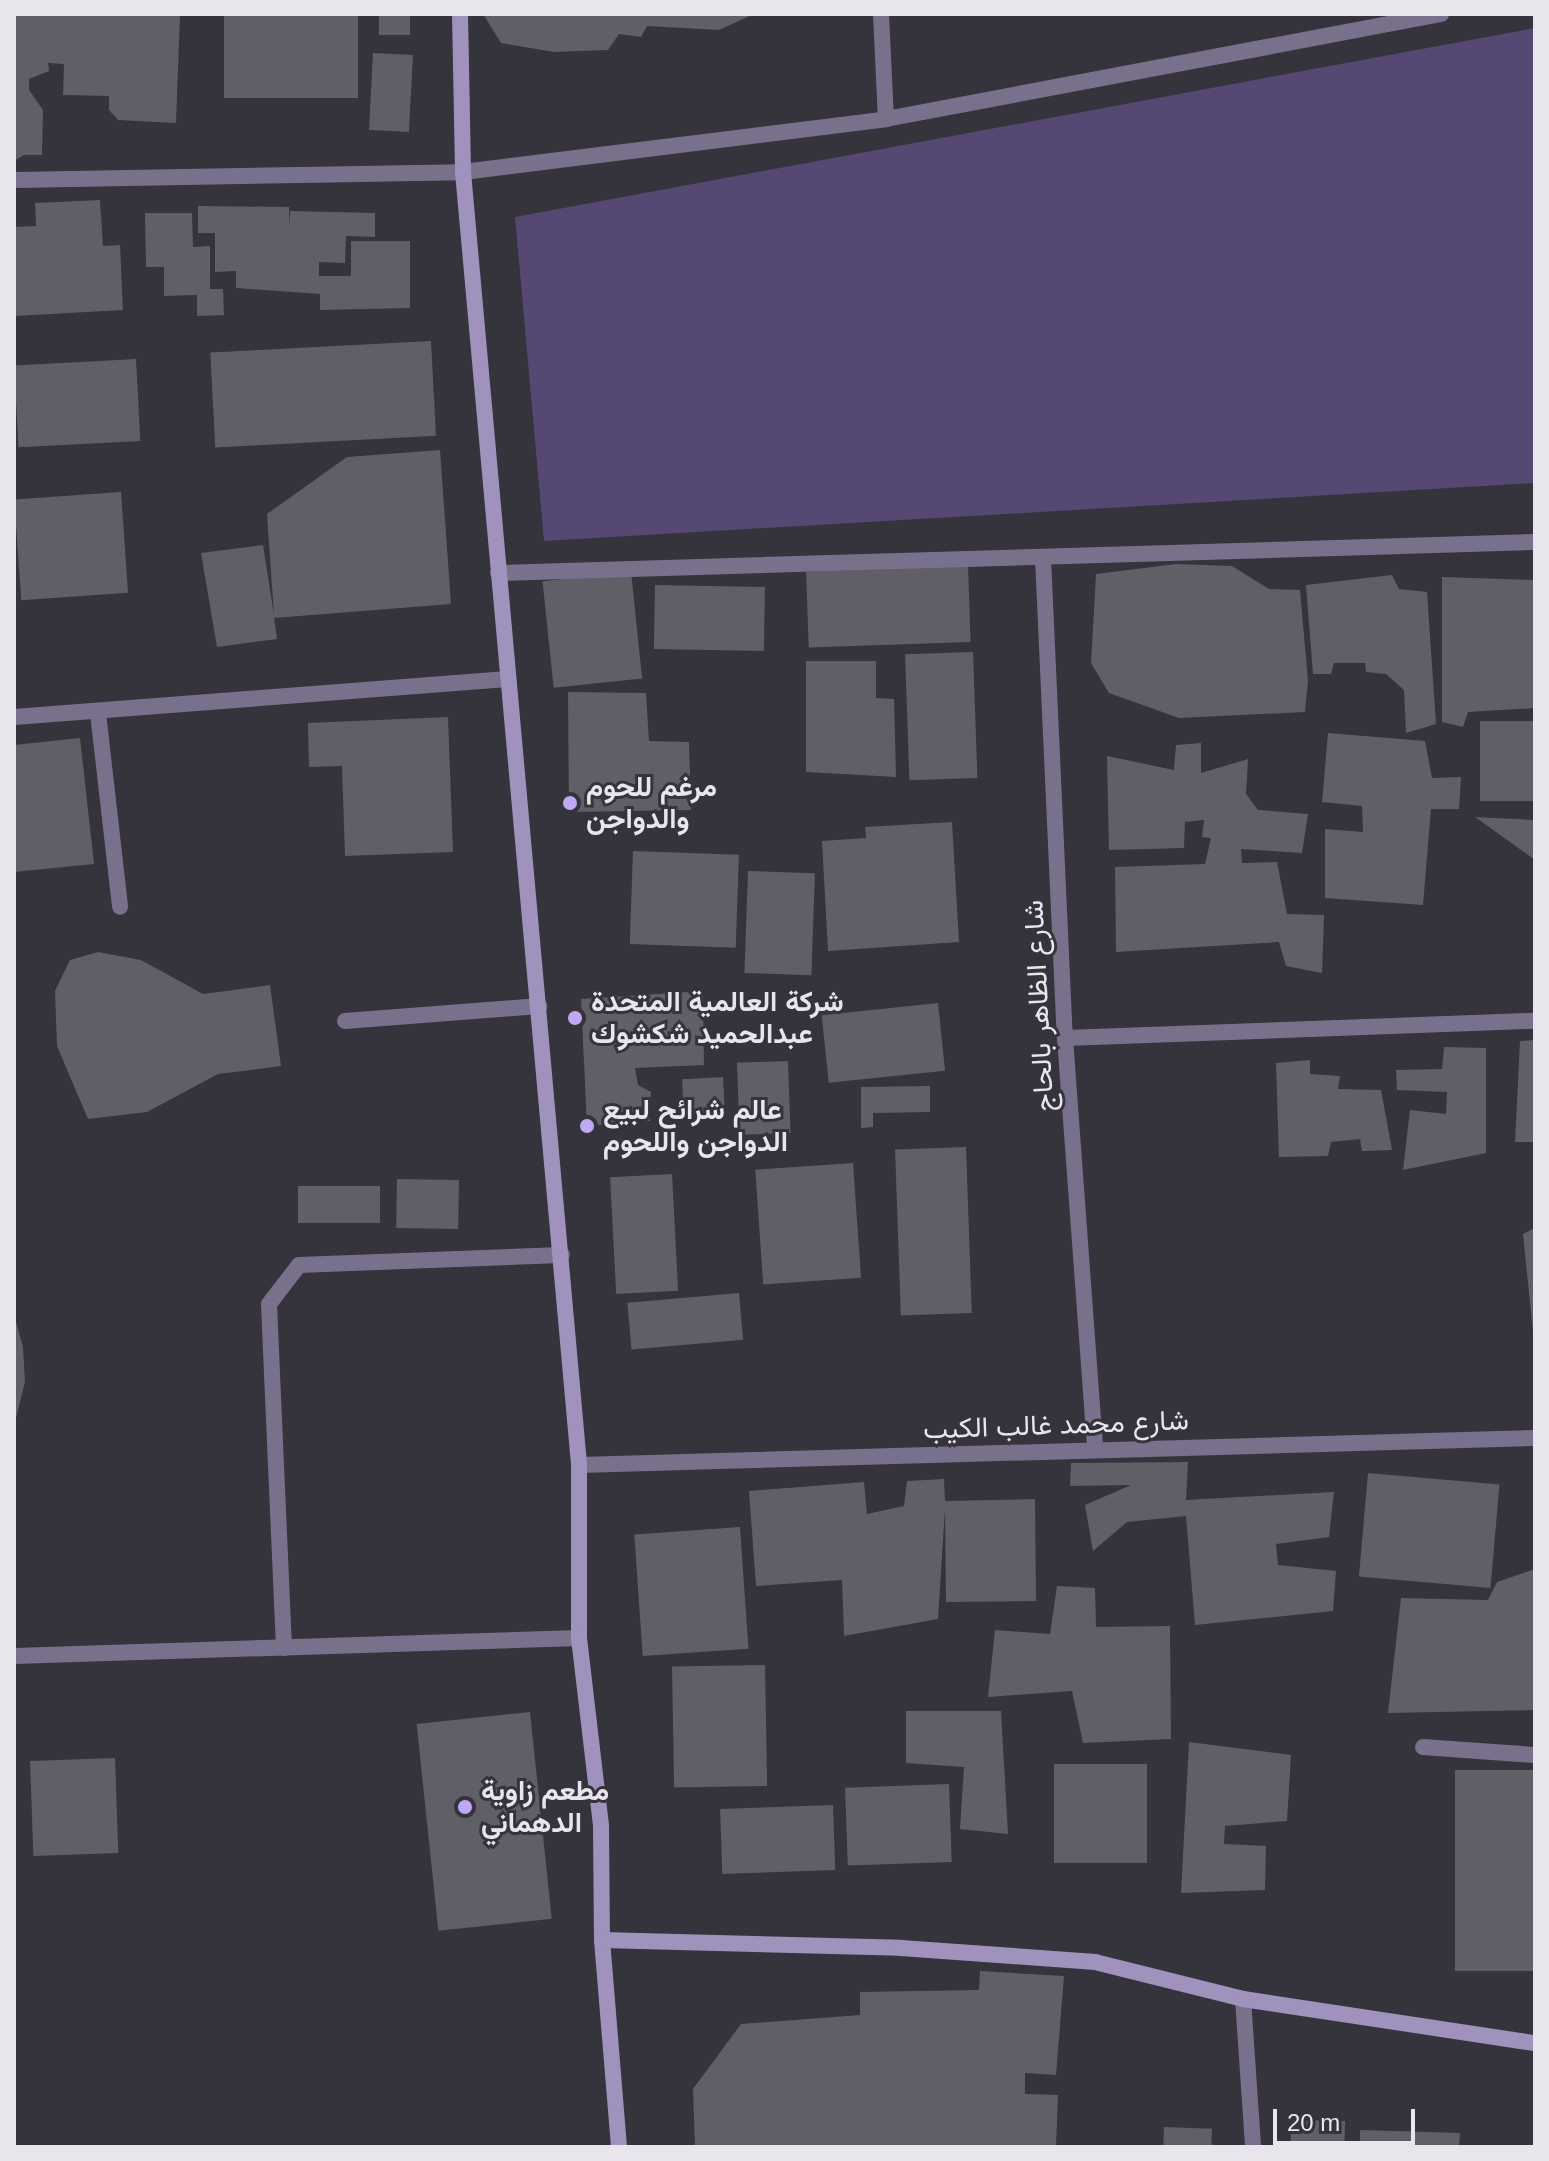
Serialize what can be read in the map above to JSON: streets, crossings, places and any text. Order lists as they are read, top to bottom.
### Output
{
  "streets": {
    "street": ["شارع الظاهر بالحاج", "شارع محمد غالب الكيب"]
  },
  "crossings": [
    ["شارع الظاهر بالحاج", "شارع محمد غالب الكيب"]
  ],
  "places": [
    "مرغم للحوم والدواجن",
    "شركة العالمية المتحدة عبدالحميد شكشوك",
    "عالم شرائح لبيع الدواجن واللحوم",
    "مطعم زاوية الدهماني"
  ],
  "scale_bar": "20 m"
}
